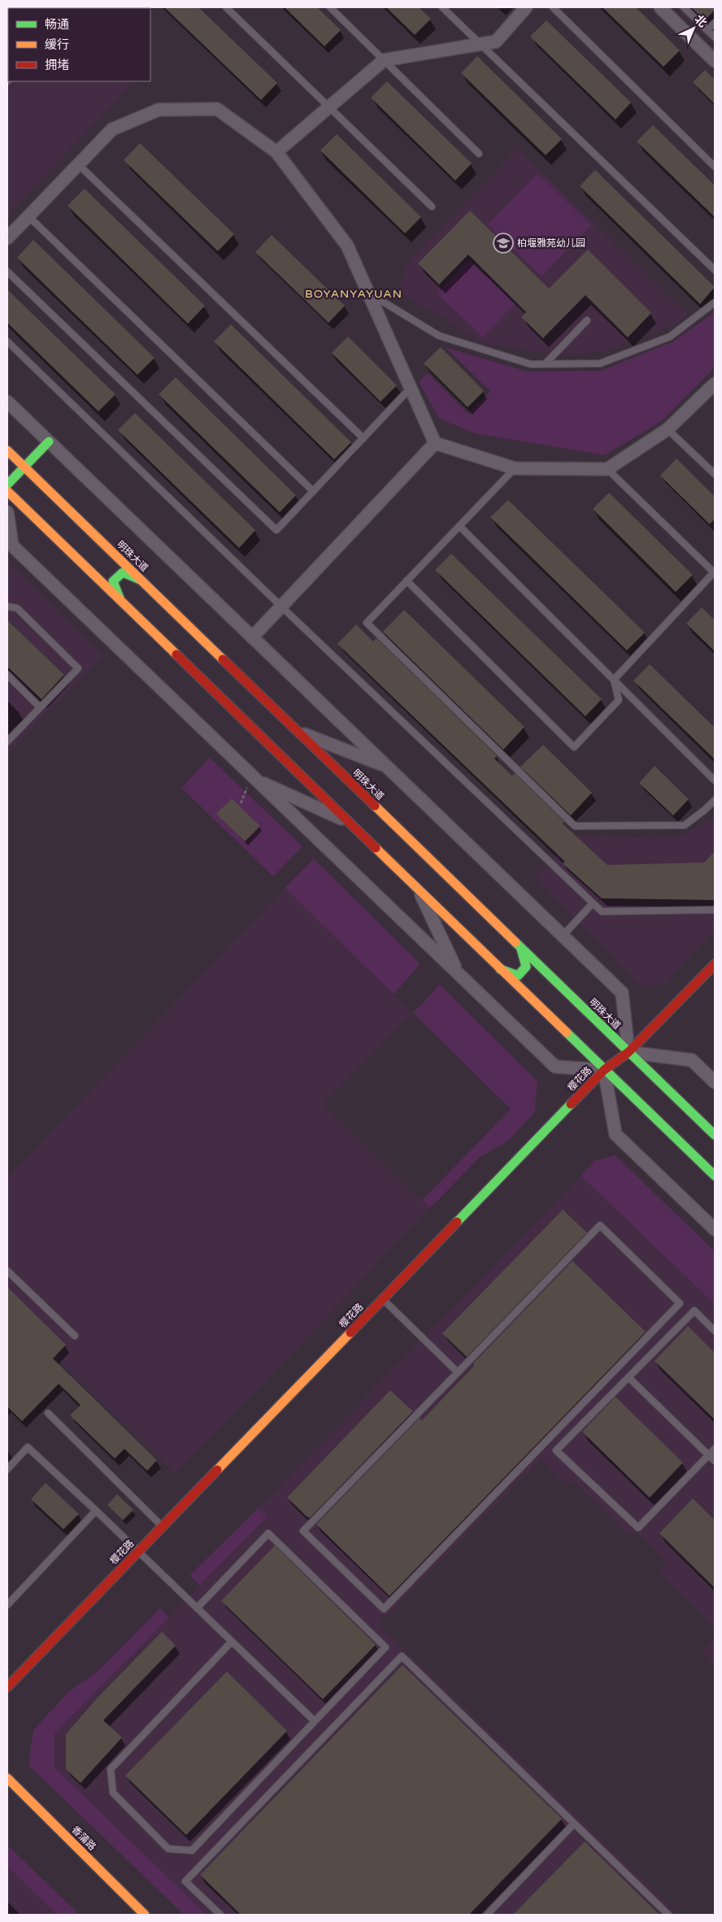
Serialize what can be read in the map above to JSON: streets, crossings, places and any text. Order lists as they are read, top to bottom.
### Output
{
  "streets": {
    "main road": ["明珠大道", "樱花路", "香蒲路"]
  },
  "crossings": [
    ["明珠大道", "樱花路"]
  ],
  "districts": ["BOYANYAYUAN"],
  "places": {
    "school or university": ["柏堰雅苑幼儿园"]
  },
  "legend": ["畅通", "缓行", "拥堵"],
  "north": "top right"
}
